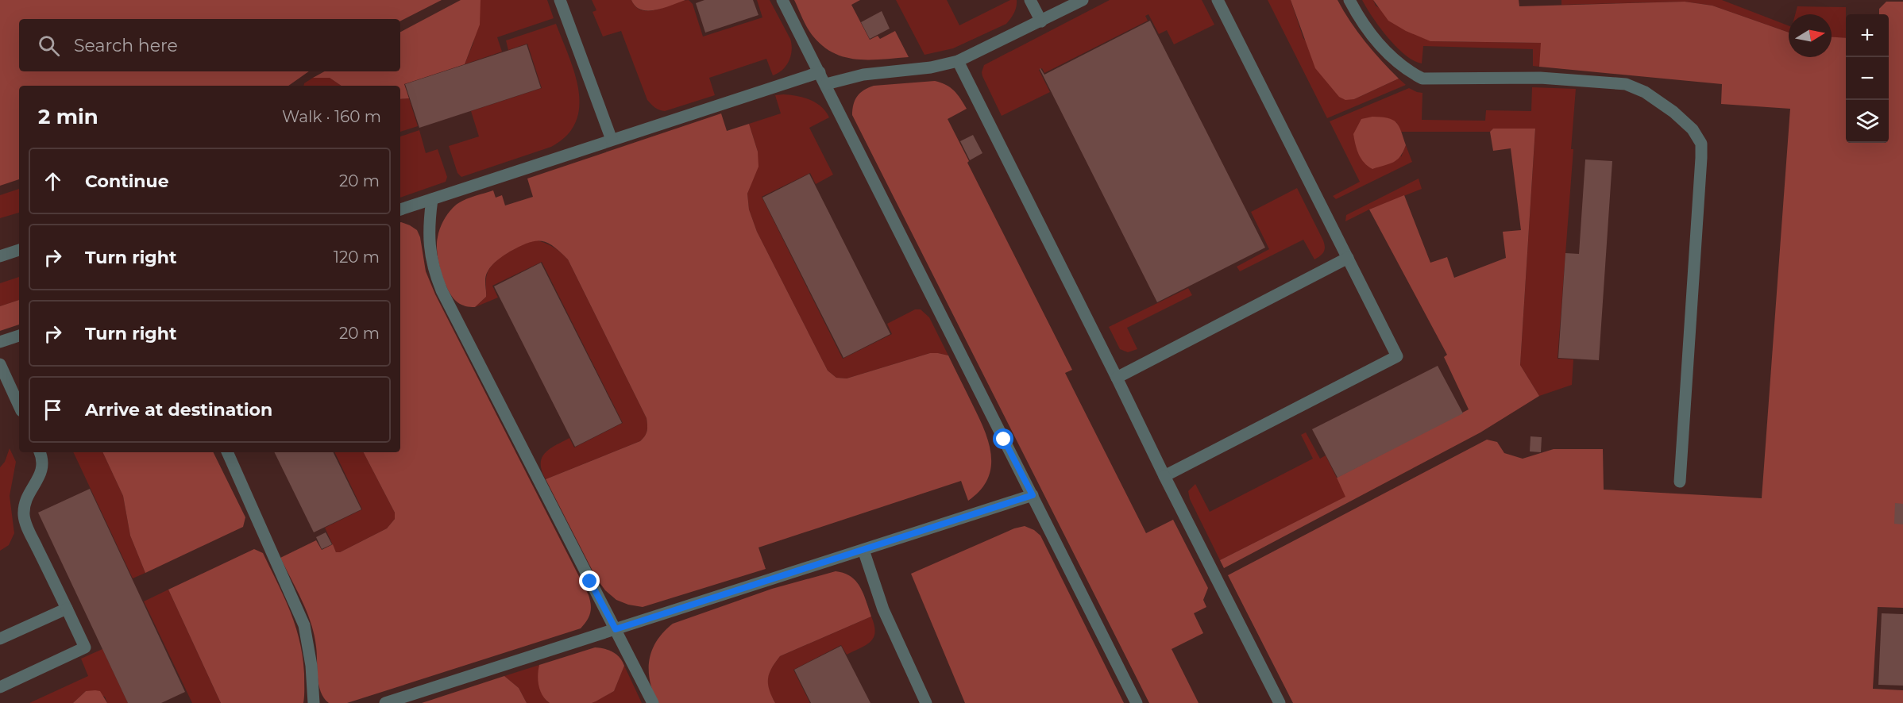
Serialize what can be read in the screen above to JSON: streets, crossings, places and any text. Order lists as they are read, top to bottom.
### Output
{
  "north": "right",
  "page": {
    "map_buttons": ["+", "−"],
    "search": "Search here",
    "heading": ["2 min", "Walk · 160 m"],
    "list": [
      ["Continue", "20 m"],
      ["Turn right", "120 m"],
      ["Turn right", "20 m"],
      "Arrive at destination"
    ]
  }
}
